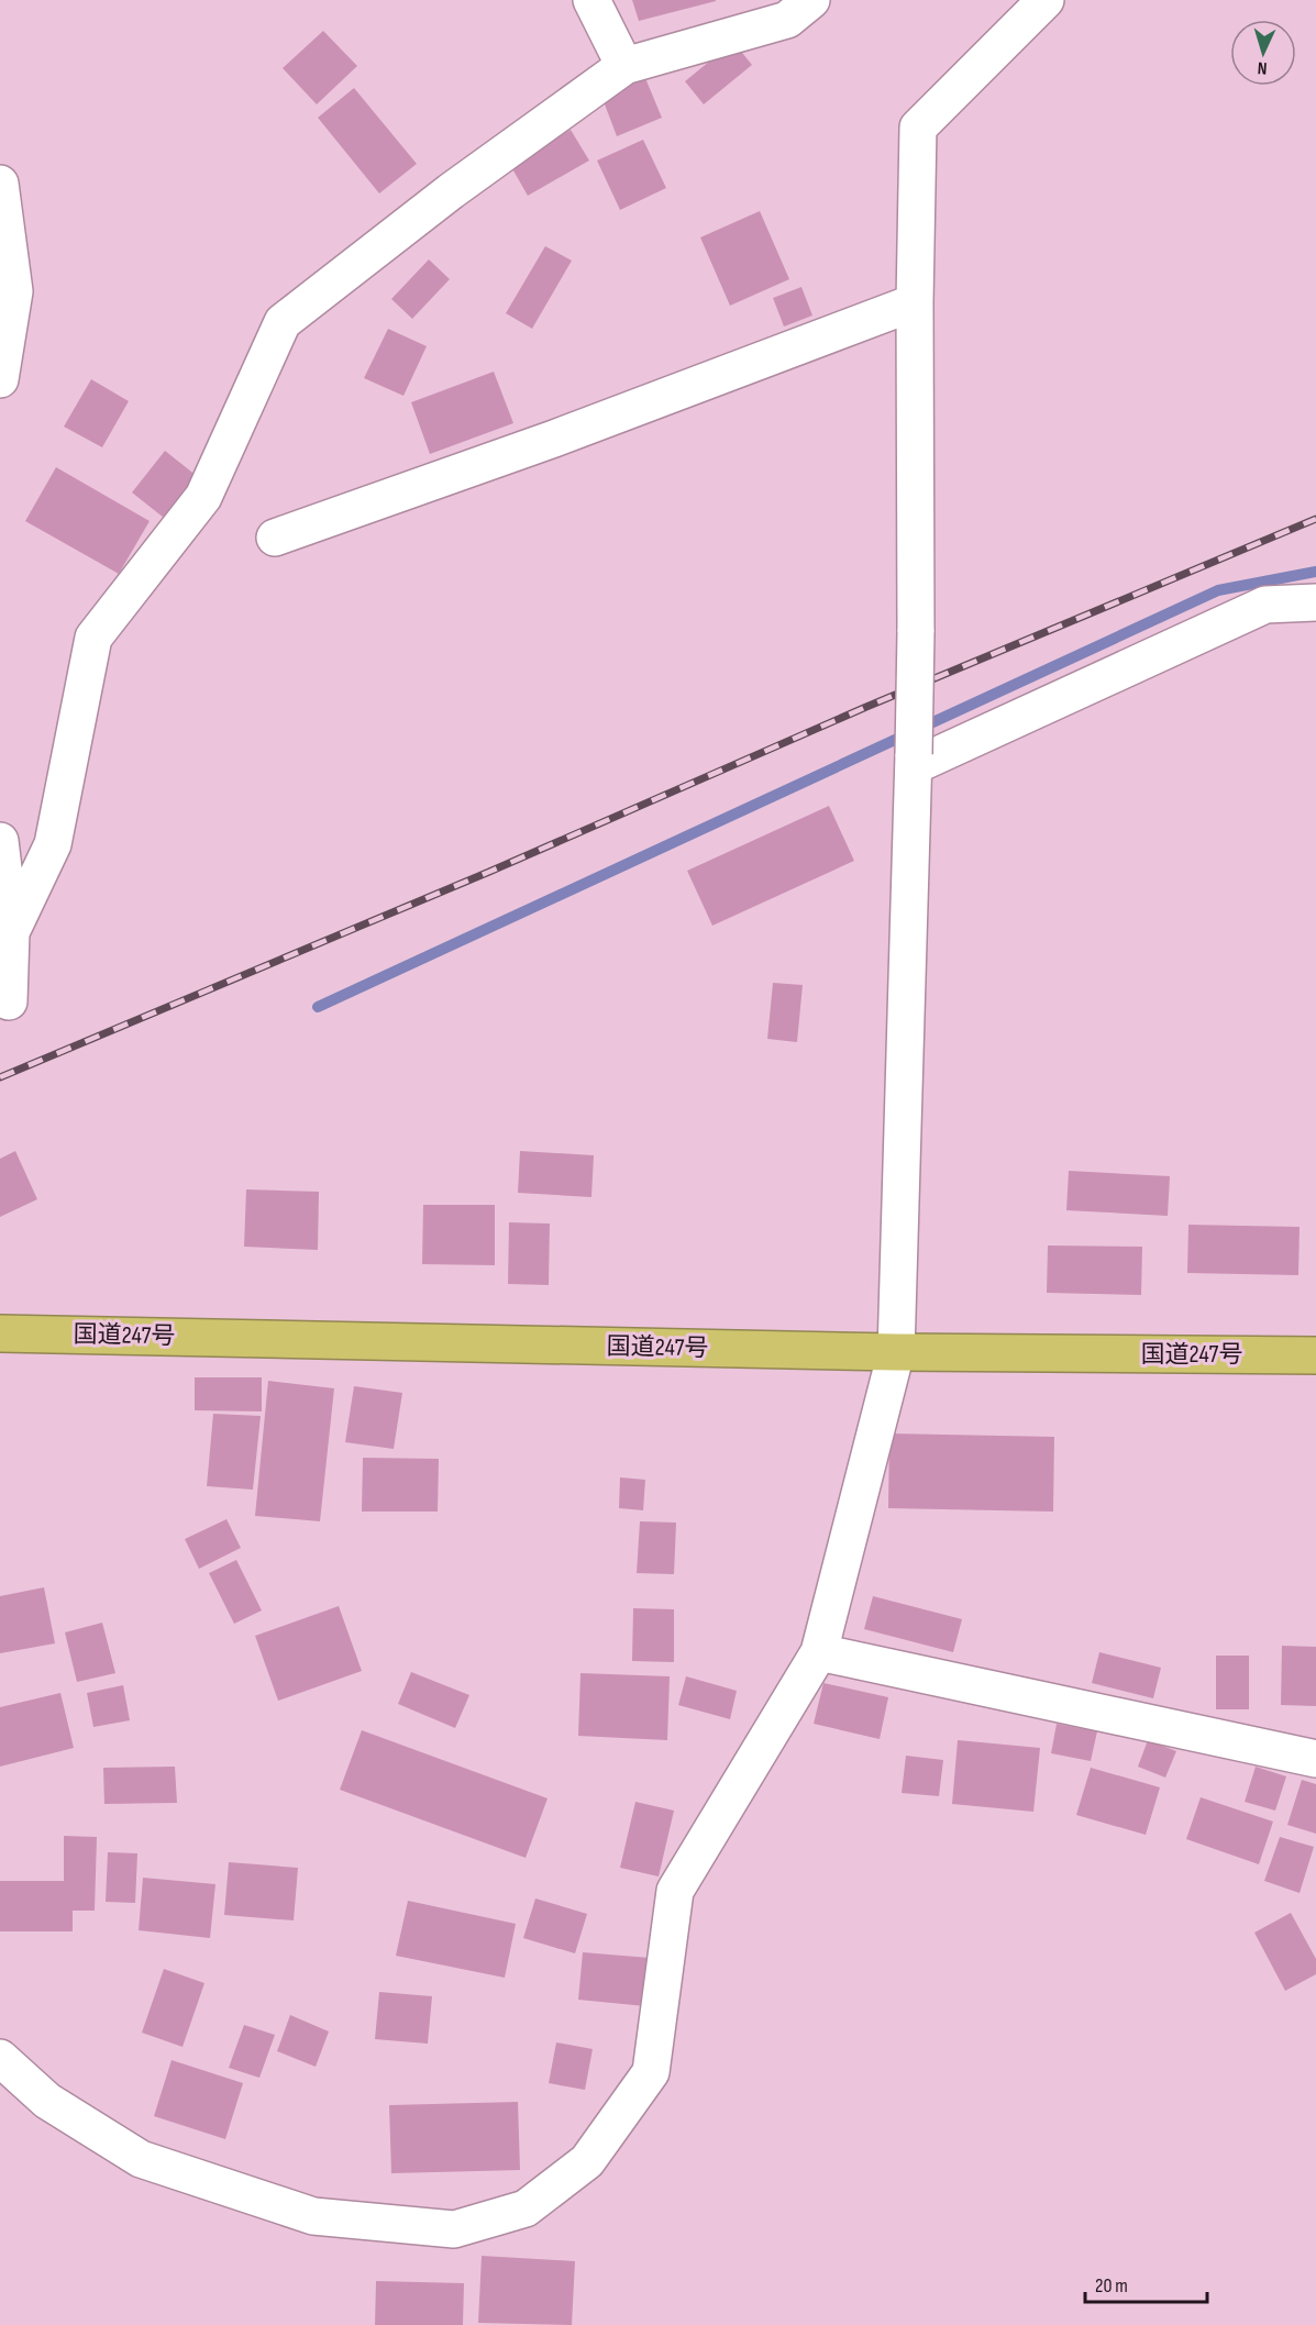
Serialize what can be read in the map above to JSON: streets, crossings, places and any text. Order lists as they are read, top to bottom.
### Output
{
  "streets": {
    "highway": ["国道247号"]
  },
  "scale_bar": "20 m",
  "north": "bottom"
}
